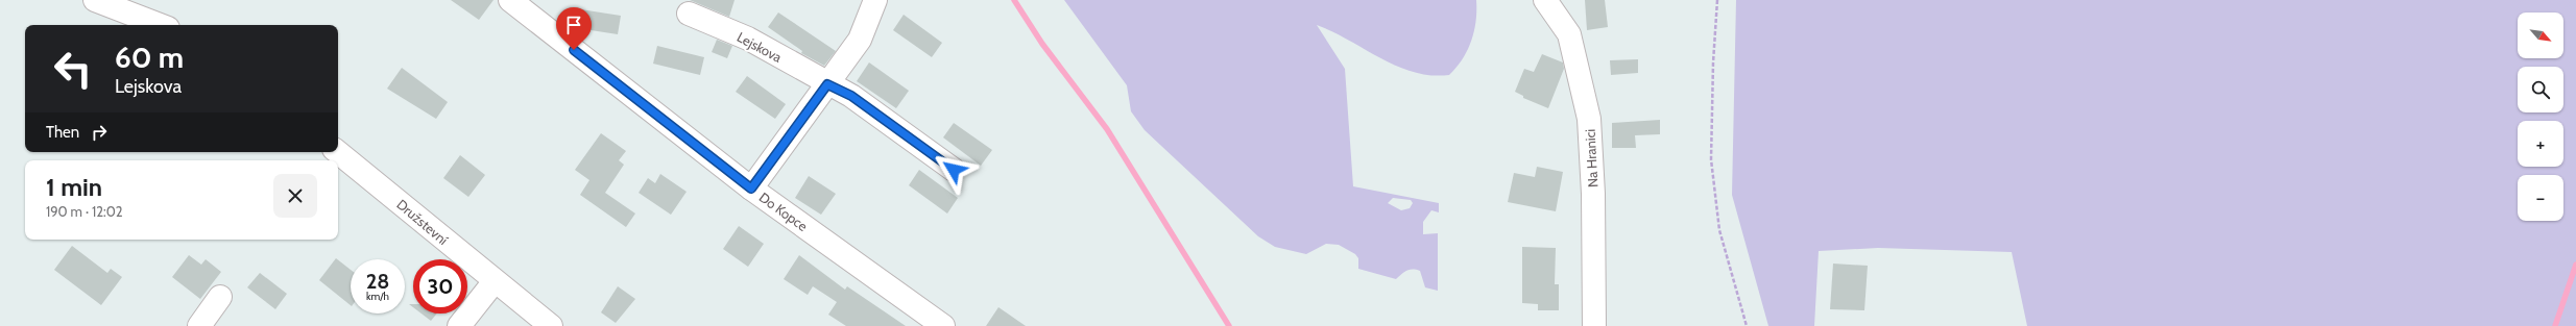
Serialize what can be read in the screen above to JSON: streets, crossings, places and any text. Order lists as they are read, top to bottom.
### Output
{
  "streets": {
    "street": [
      "Lejskova",
      "Na Hranici",
      "Do Kopce",
      "Družstevní"
    ]
  },
  "north": "bottom right",
  "page": {
    "map_buttons": ["+", "−"],
    "turn": ["60 m", "Lejskova"],
    "then": "Then",
    "heading": ["1 min", "190 m · 12:02"],
    "speed": "28 km/h",
    "limit": "30"
  }
}
